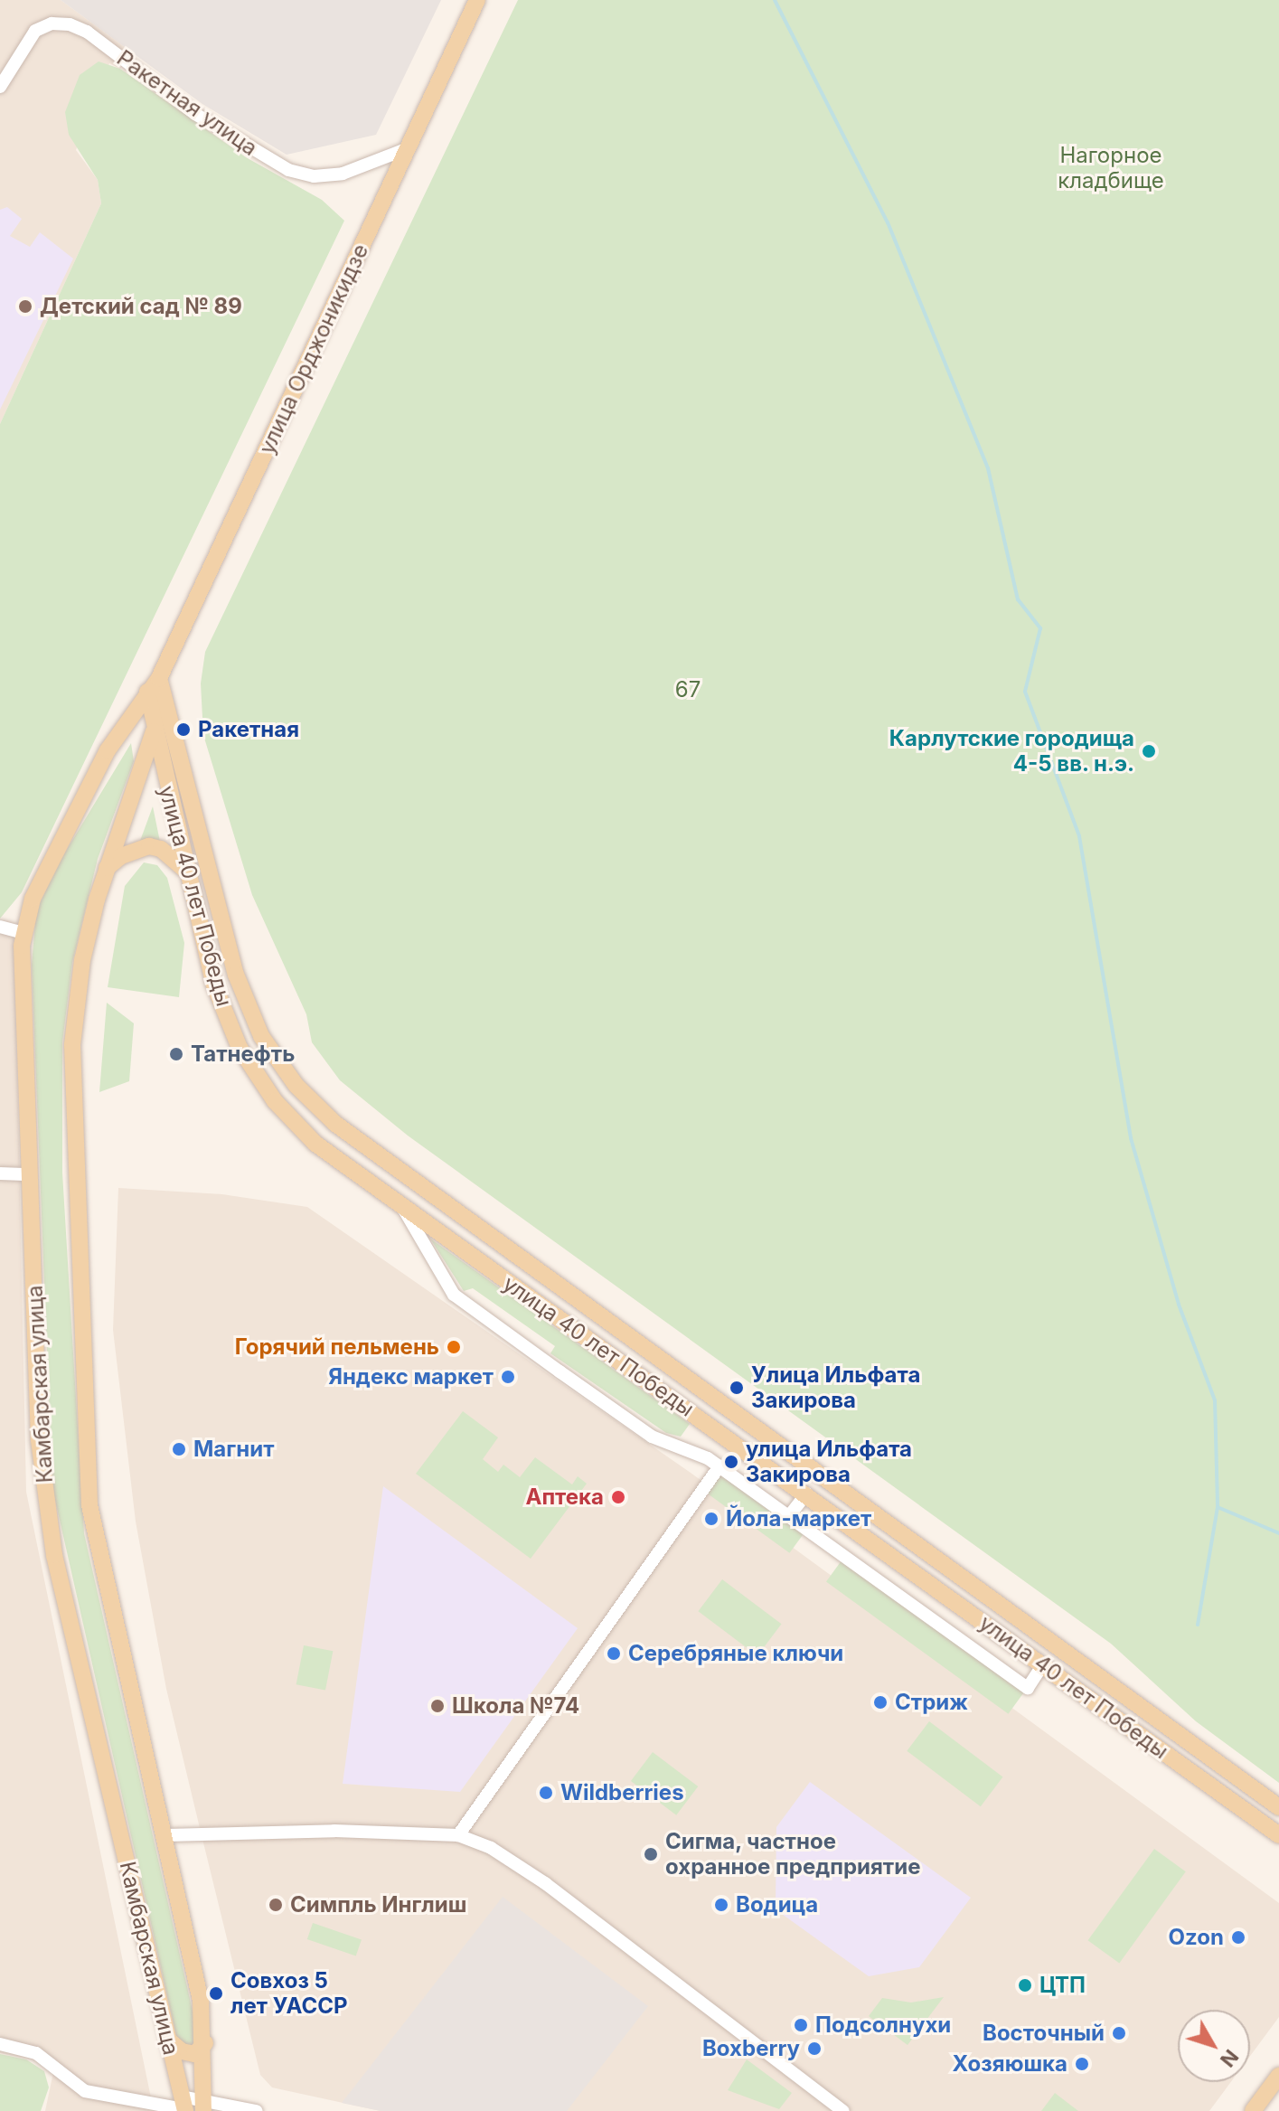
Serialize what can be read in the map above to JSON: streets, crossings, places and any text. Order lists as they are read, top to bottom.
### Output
{
  "streets": {
    "main road": ["улица Орджоникидзе", "улица 40 лет Победы", "Камбарская улица"],
    "street": ["Ракетная улица"]
  },
  "crossings": [
    ["Ракетная улица", "улица Орджоникидзе"],
    ["улица Орджоникидзе", "Камбарская улица"],
    ["улица 40 лет Победы", "Камбарская улица"]
  ],
  "parks": ["Нагорное кладбище", "67"],
  "places": [
    "Детский сад № 89",
    "Ракетная",
    "Карлутские городища 4-5 вв. н.э.",
    "Татнефть",
    "Горячий пельмень",
    "Яндекс маркет",
    "Улица Ильфата Закирова",
    "Магнит",
    "улица Ильфата Закирова",
    "Аптека",
    "Йола-маркет",
    "Серебряные ключи",
    "Стриж",
    "Школа №74",
    "Wildberries",
    "Сигма, частное охранное предприятие",
    "Симпль Инглиш",
    "Водица",
    "Ozon",
    "ЦТП",
    "Совхоз 5 лет УАССР",
    "Подсолнухи",
    "Восточный",
    "Boxberry",
    "Хозяюшка"
  ],
  "north": "bottom right"
}
